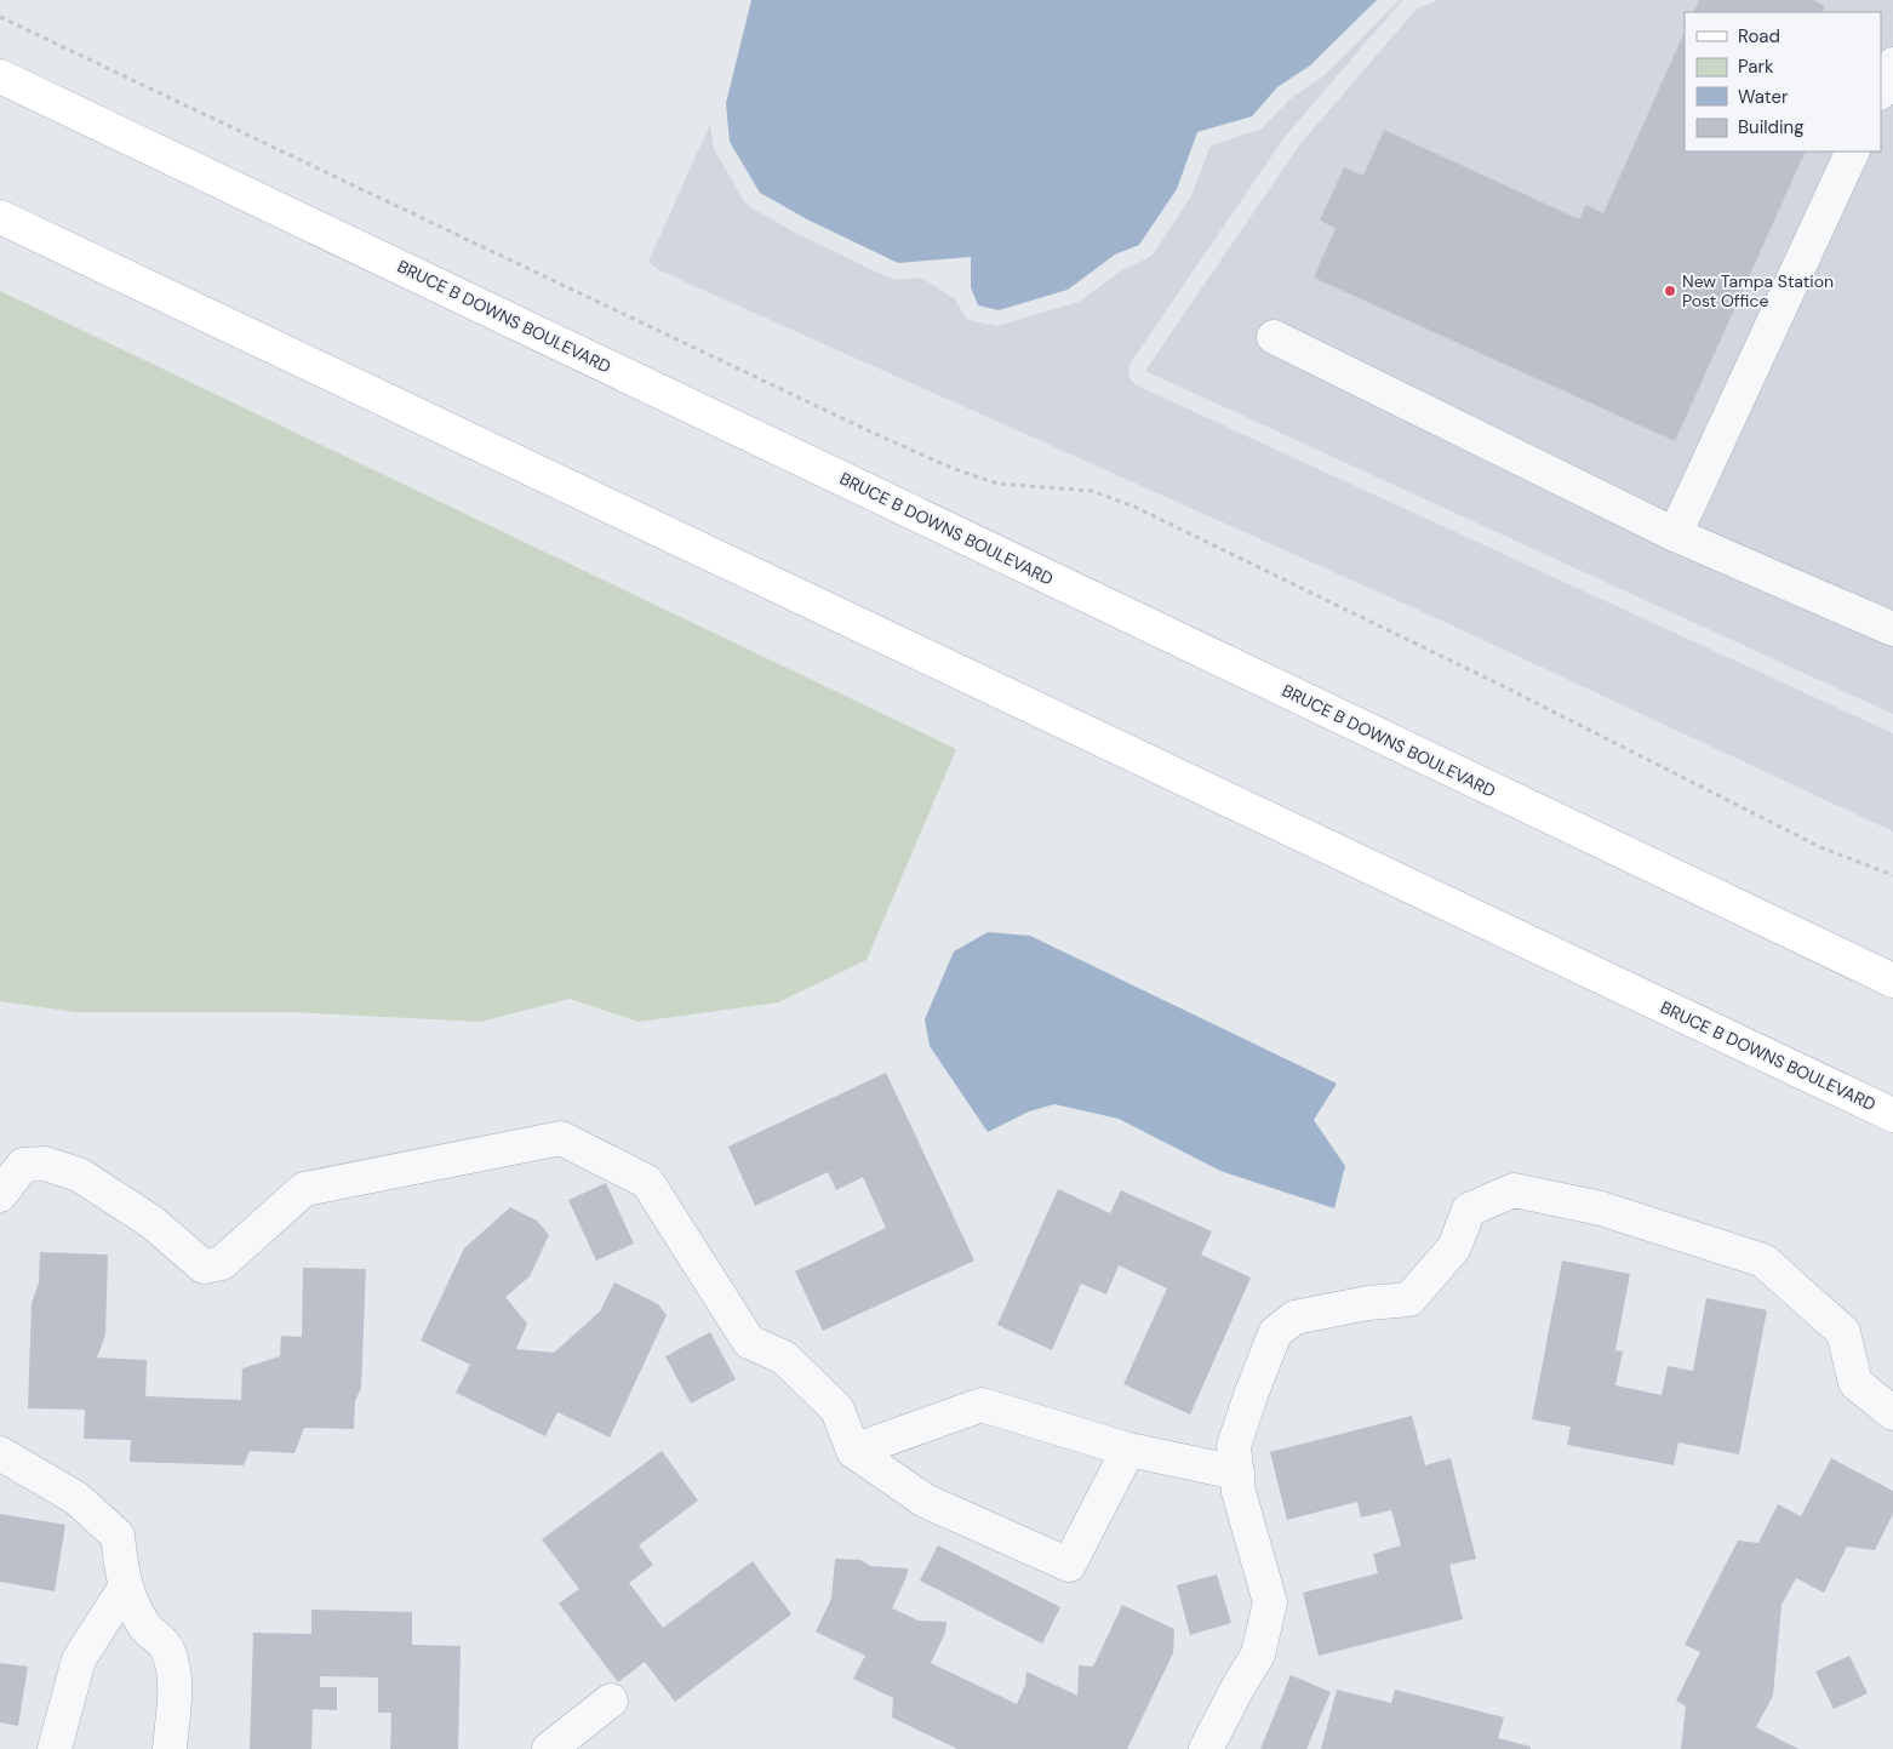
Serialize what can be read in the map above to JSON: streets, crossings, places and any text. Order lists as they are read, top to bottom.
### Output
{
  "streets": {
    "main road": ["BRUCE B DOWNS BOULEVARD"]
  },
  "places": ["New Tampa Station Post Office"],
  "legend": [
    "Road",
    "Park",
    "Water",
    "Building"
  ]
}
